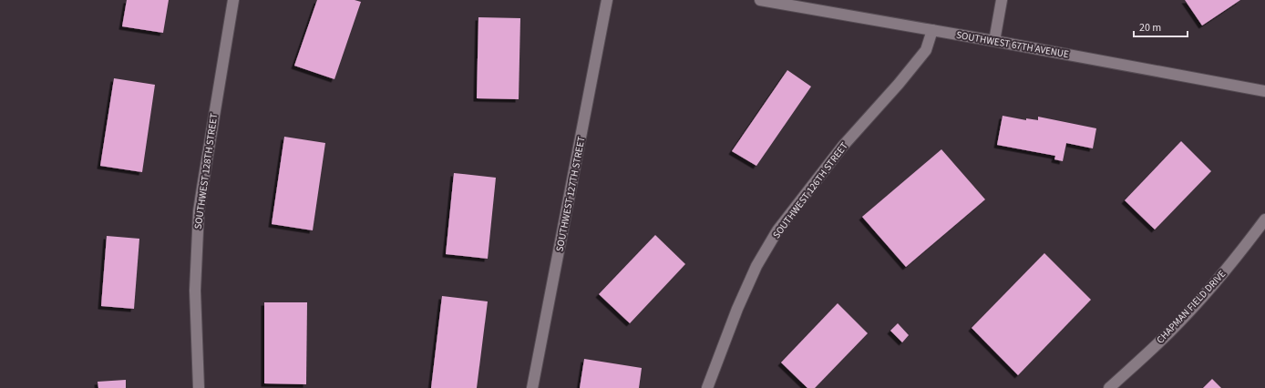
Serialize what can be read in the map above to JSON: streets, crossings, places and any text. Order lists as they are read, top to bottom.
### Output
{
  "streets": {
    "street": [
      "SOUTHWEST 67TH AVENUE",
      "SOUTHWEST 128TH STREET",
      "SOUTHWEST 126TH STREET",
      "SOUTHWEST 127TH STREET",
      "CHAPMAN FIELD DRIVE"
    ]
  },
  "crossings": [
    ["SOUTHWEST 67TH AVENUE", "SOUTHWEST 126TH STREET"]
  ],
  "scale_bar": "20 m"
}
